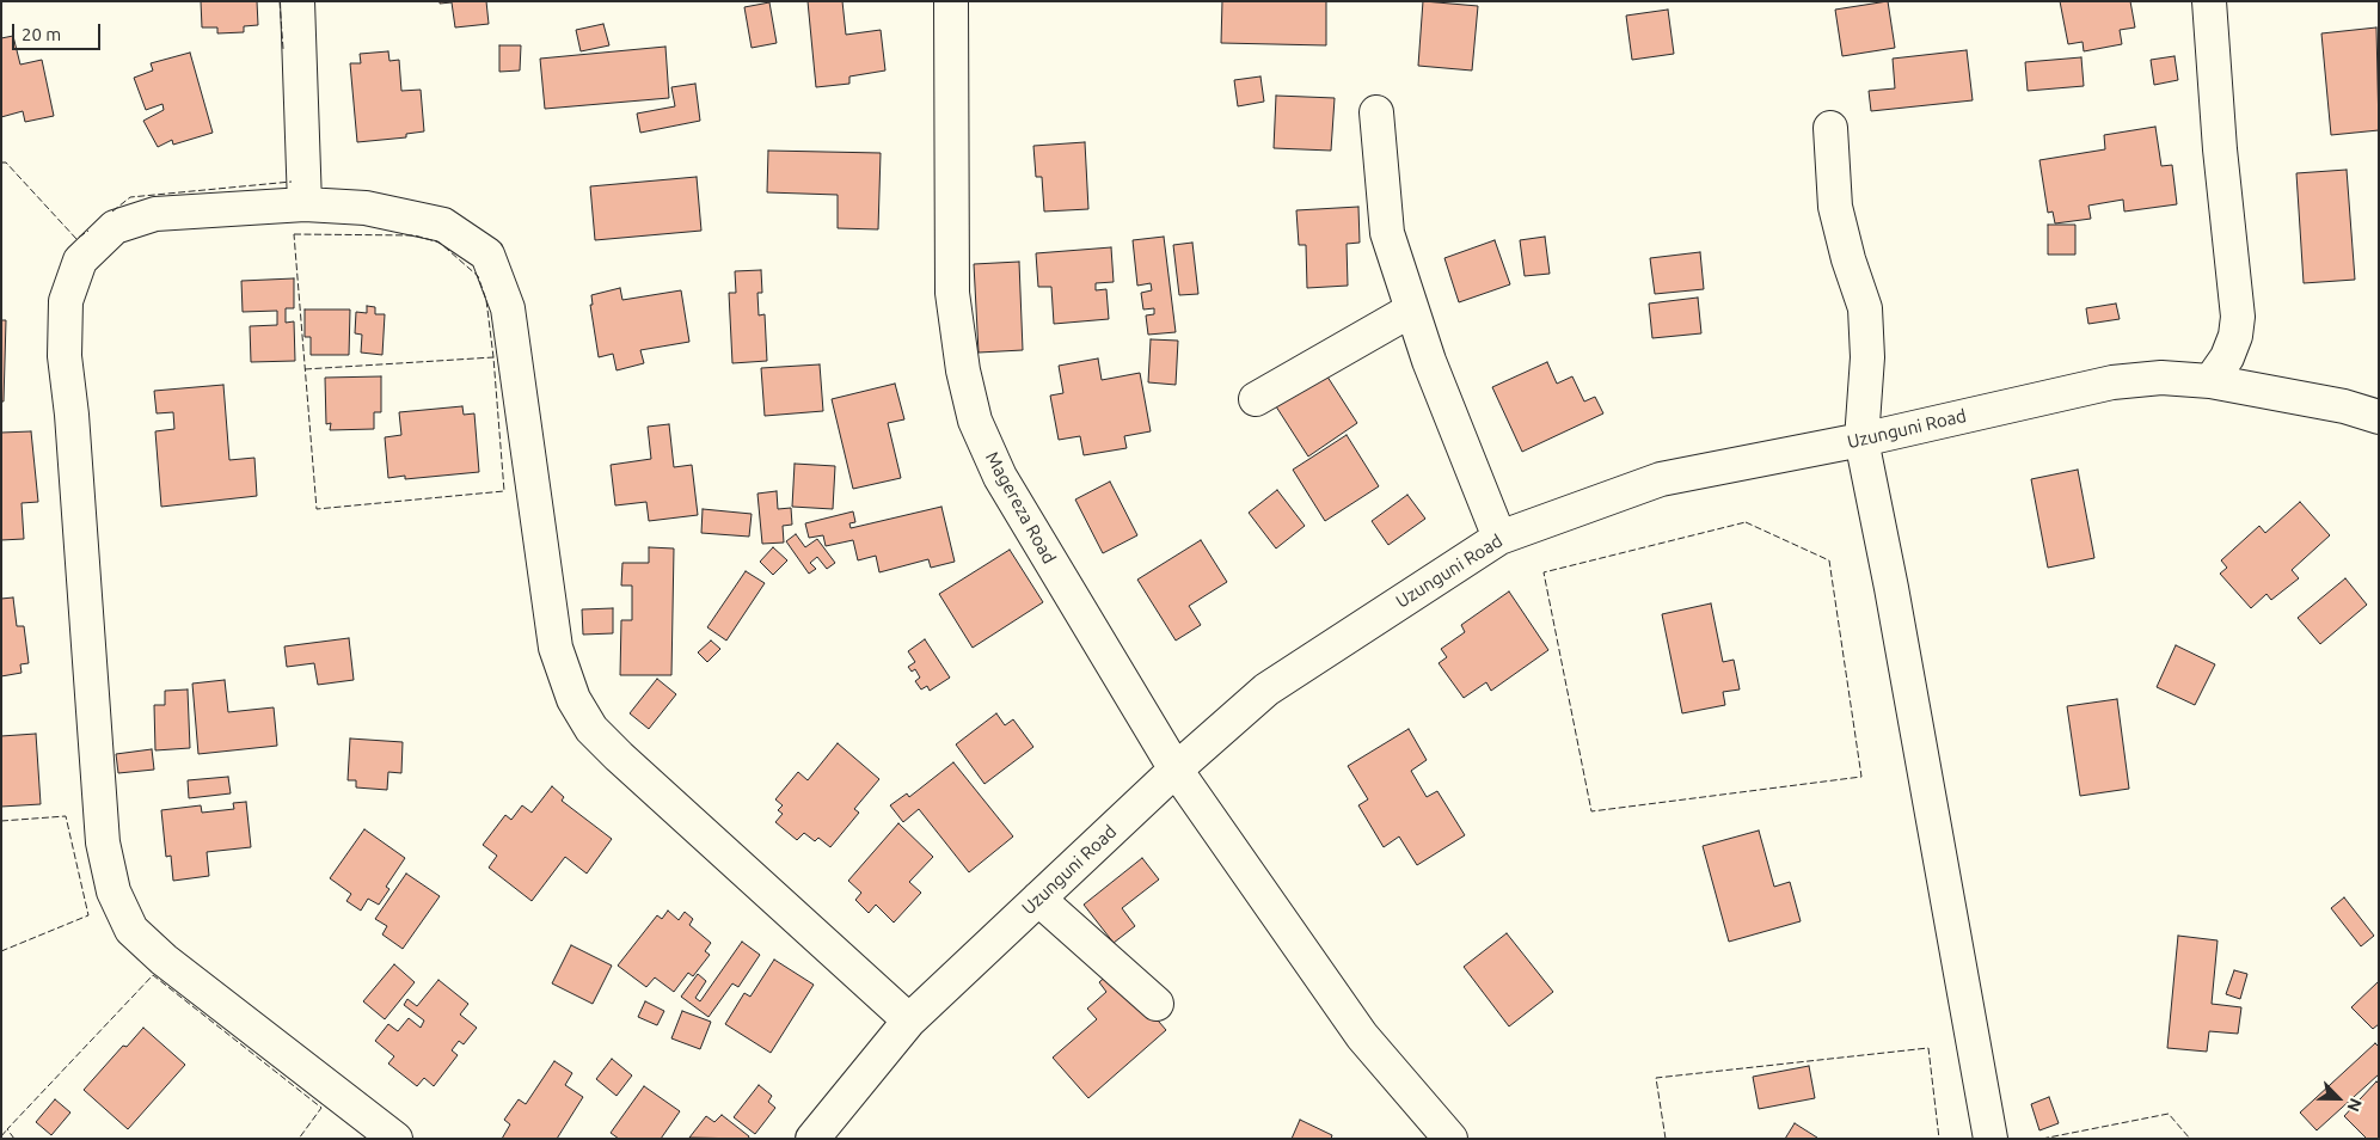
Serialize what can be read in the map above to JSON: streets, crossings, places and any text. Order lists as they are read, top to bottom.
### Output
{
  "streets": {
    "street": ["Uzunguni Road", "Magereza Road"]
  },
  "crossings": [
    ["Uzunguni Road", "Magereza Road"]
  ],
  "scale_bar": "20 m",
  "north": "bottom right"
}
